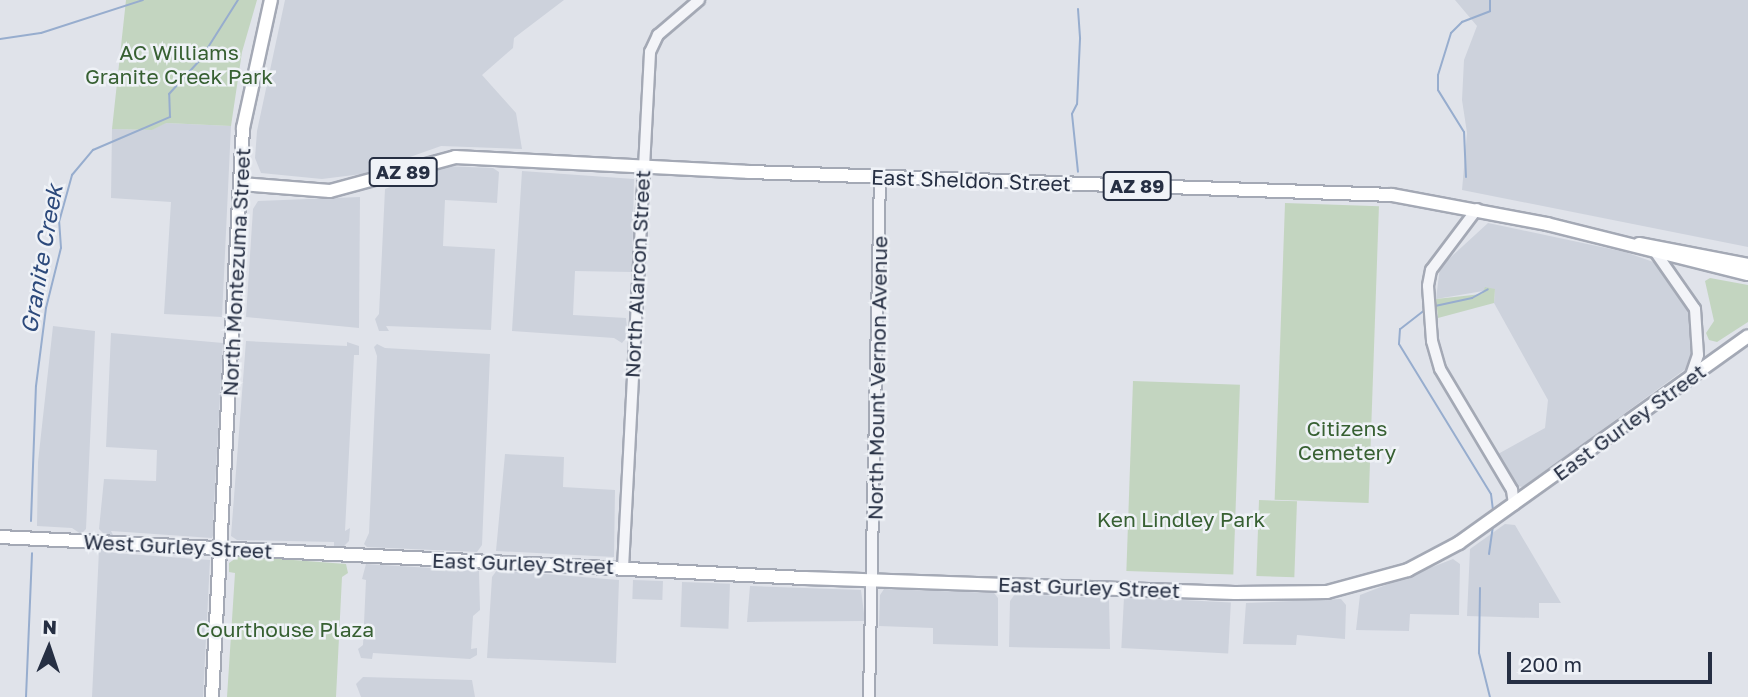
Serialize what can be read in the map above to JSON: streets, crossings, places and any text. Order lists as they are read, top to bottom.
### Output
{
  "streets": {
    "main road": [
      "AZ 89",
      "East Sheldon Street",
      "North Montezuma Street",
      "East Gurley Street",
      "West Gurley Street"
    ],
    "street": ["North Alarcon Street", "North Mount Vernon Avenue"]
  },
  "crossings": [
    ["East Sheldon Street", "North Montezuma Street"],
    ["East Sheldon Street", "North Alarcon Street"],
    ["East Sheldon Street", "North Mount Vernon Avenue"],
    ["North Montezuma Street", "West Gurley Street"],
    ["North Alarcon Street", "East Gurley Street"],
    ["North Mount Vernon Avenue", "East Gurley Street"],
    ["East Gurley Street", "West Gurley Street"]
  ],
  "water": ["Granite Creek"],
  "parks": [
    "AC Williams Granite Creek Park",
    "Citizens Cemetery",
    "Ken Lindley Park",
    "Courthouse Plaza"
  ],
  "scale_bar": "200 m",
  "north": "top"
}
